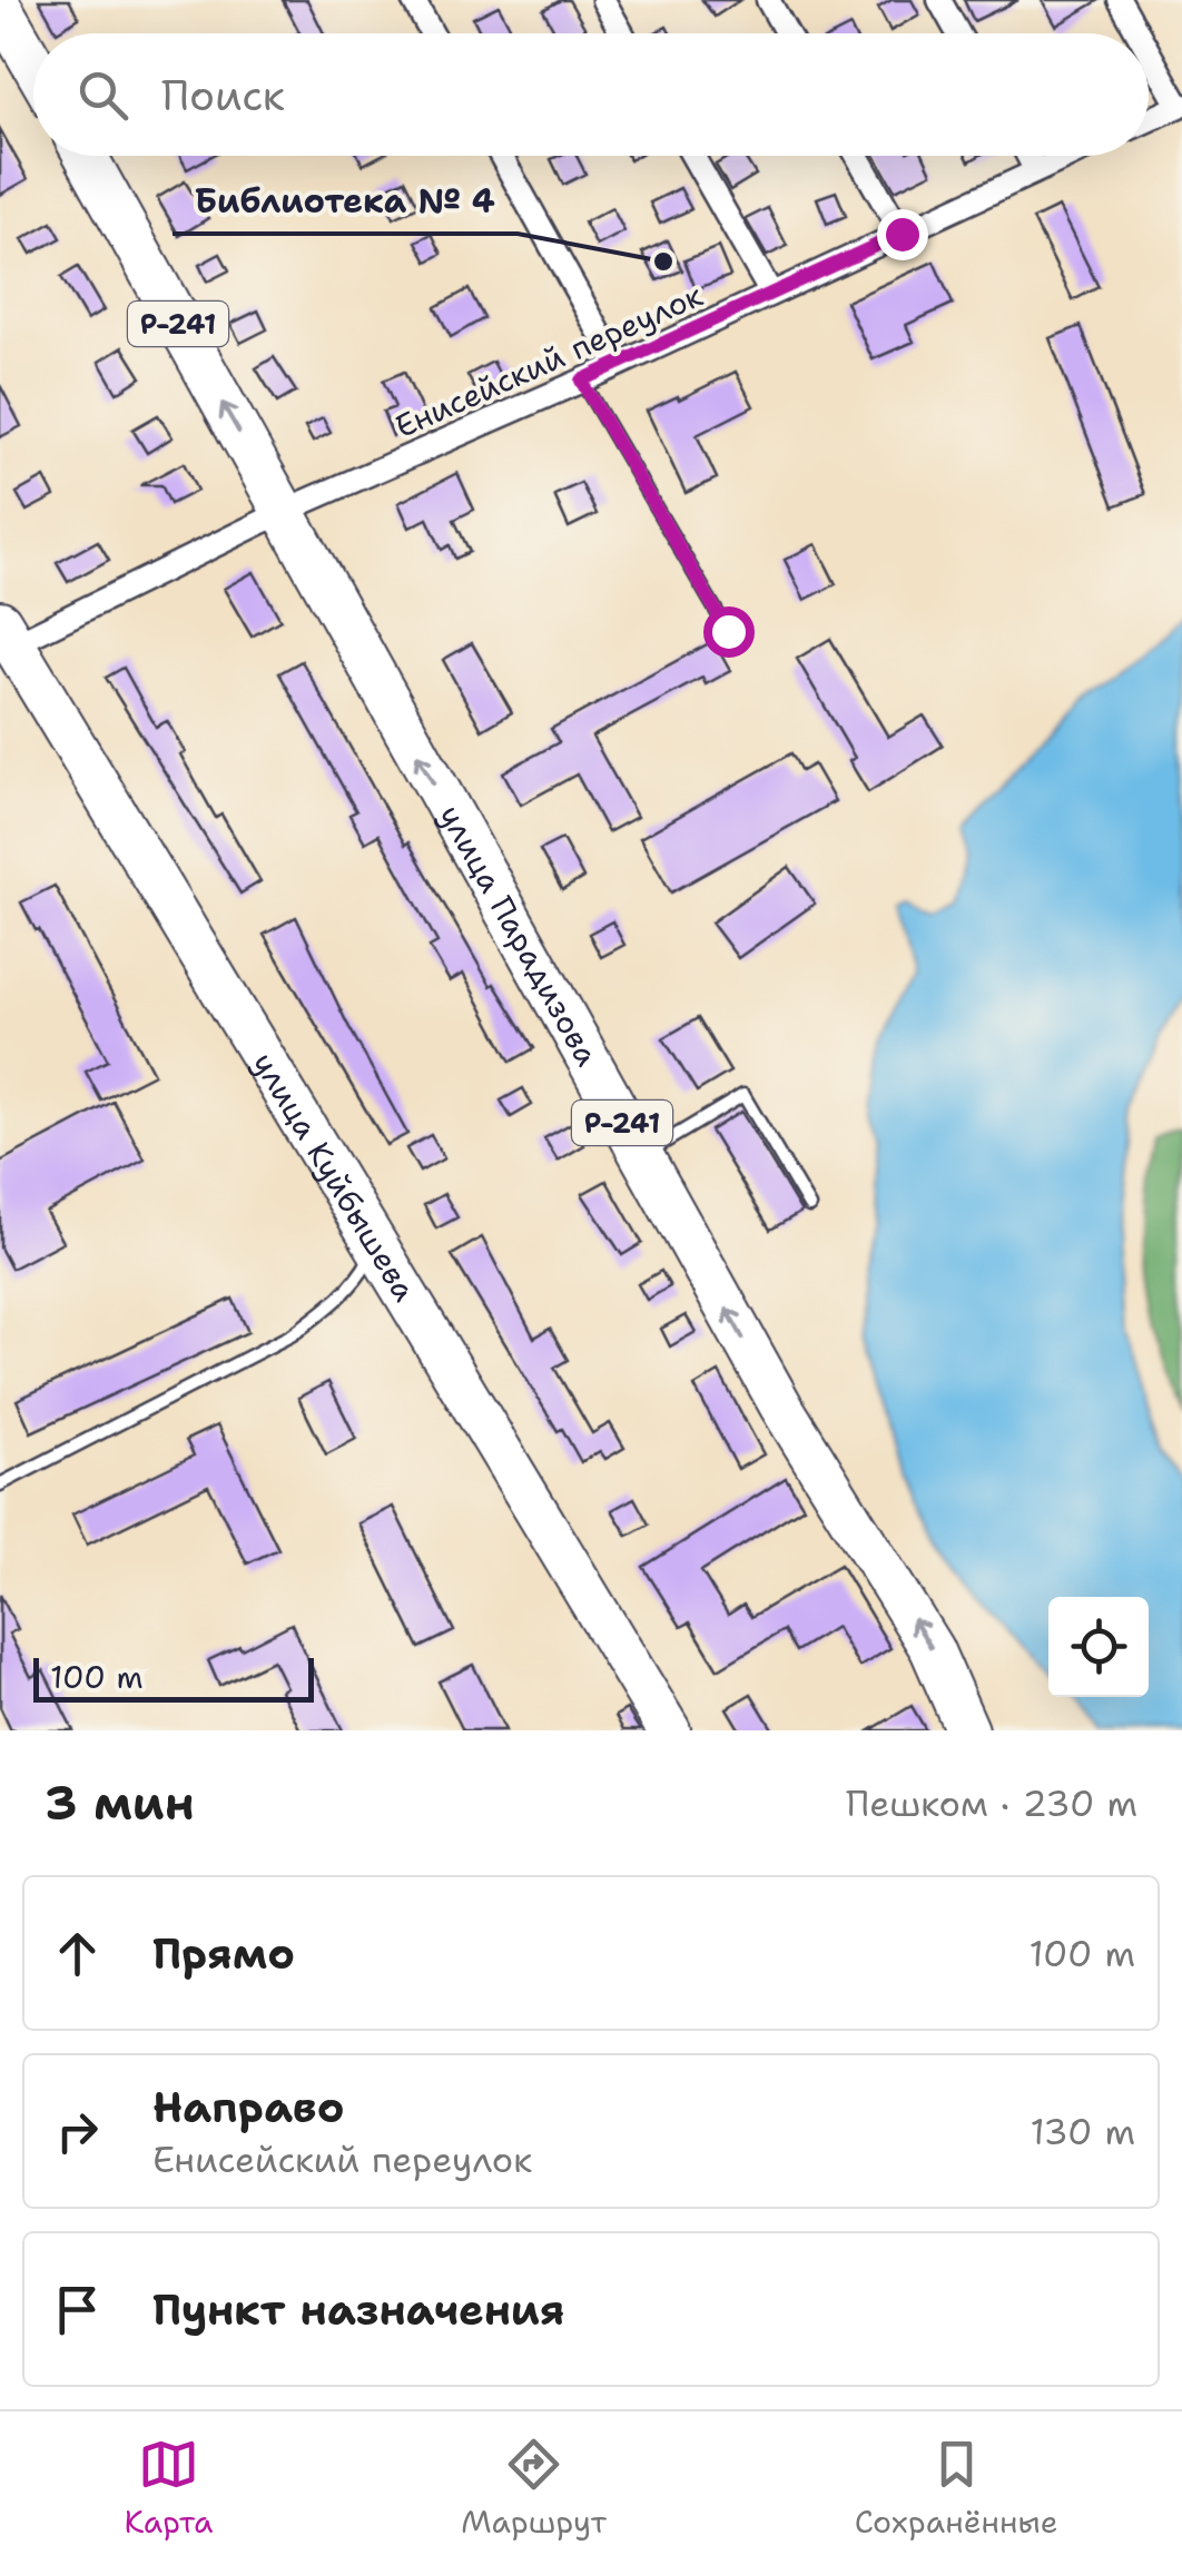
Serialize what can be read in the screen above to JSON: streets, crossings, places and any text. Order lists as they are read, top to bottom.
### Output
{
  "streets": {
    "highway": ["Р-241", "улица Парадизова", "улица Куйбышева"],
    "street": ["Енисейский переулок"]
  },
  "crossings": [
    ["Енисейский переулок", "улица Парадизова"],
    ["Енисейский переулок", "улица Куйбышева"]
  ],
  "one_way": ["улица Парадизова"],
  "places": ["Библиотека № 4"],
  "scale_bar": "100 m",
  "page": {
    "search": "Поиск",
    "scale": "100 m",
    "heading": ["3 мин", "Пешком · 230 m"],
    "list": [
      ["Прямо", "100 m"],
      ["Направо", "Енисейский переулок", "130 m"],
      "Пункт назначения"
    ],
    "nav": ["Карта", "Маршрут", "Сохранённые"]
  }
}
